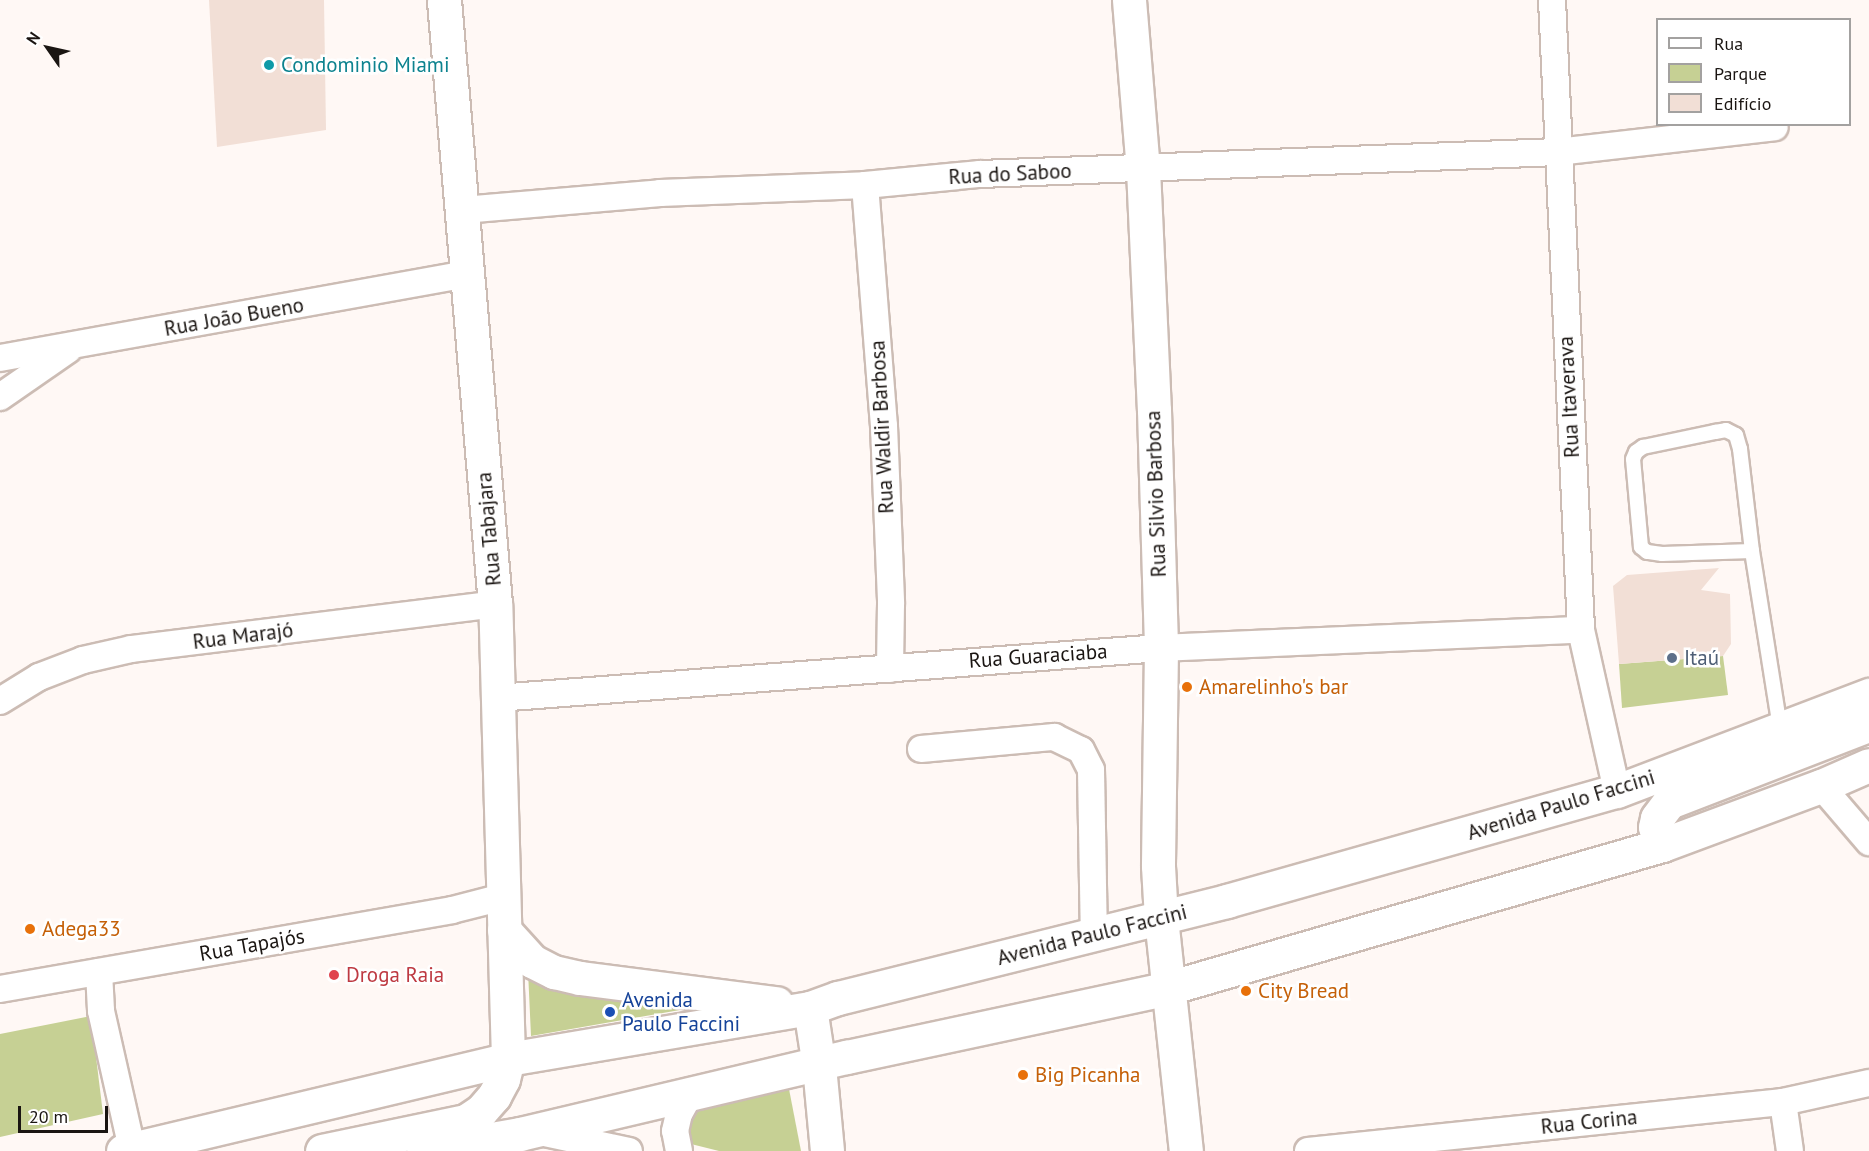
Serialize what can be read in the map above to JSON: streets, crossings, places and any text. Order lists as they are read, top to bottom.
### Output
{
  "streets": {
    "main road": ["Rua Silvio Barbosa", "Rua Tabajara", "Avenida Paulo Faccini"],
    "street": [
      "Rua do Saboo",
      "Rua João Bueno",
      "Rua Itaverava",
      "Rua Waldir Barbosa",
      "Rua Marajó",
      "Rua Guaraciaba",
      "Rua Tapajós",
      "Rua Corina"
    ]
  },
  "crossings": [
    ["Rua do Saboo", "Rua Itaverava"],
    ["Rua do Saboo", "Rua Waldir Barbosa"],
    ["Rua do Saboo", "Rua Silvio Barbosa"],
    ["Rua do Saboo", "Rua Tabajara"],
    ["Rua João Bueno", "Rua Tabajara"],
    ["Rua Itaverava", "Rua Guaraciaba"],
    ["Rua Itaverava", "Avenida Paulo Faccini"],
    ["Rua Waldir Barbosa", "Rua Guaraciaba"],
    ["Rua Silvio Barbosa", "Rua Guaraciaba"],
    ["Rua Silvio Barbosa", "Avenida Paulo Faccini"],
    ["Rua Tabajara", "Rua Marajó"],
    ["Rua Tabajara", "Rua Guaraciaba"],
    ["Rua Tabajara", "Avenida Paulo Faccini"],
    ["Rua Tabajara", "Rua Tapajós"]
  ],
  "places": [
    "Condominio Miami",
    "Itaú",
    "Amarelinho's bar",
    "Adega33",
    "Droga Raia",
    "City Bread",
    "Avenida Paulo Faccini",
    "Big Picanha"
  ],
  "legend": ["Rua", "Parque", "Edifício"],
  "scale_bar": "20 m",
  "north": "top left"
}
